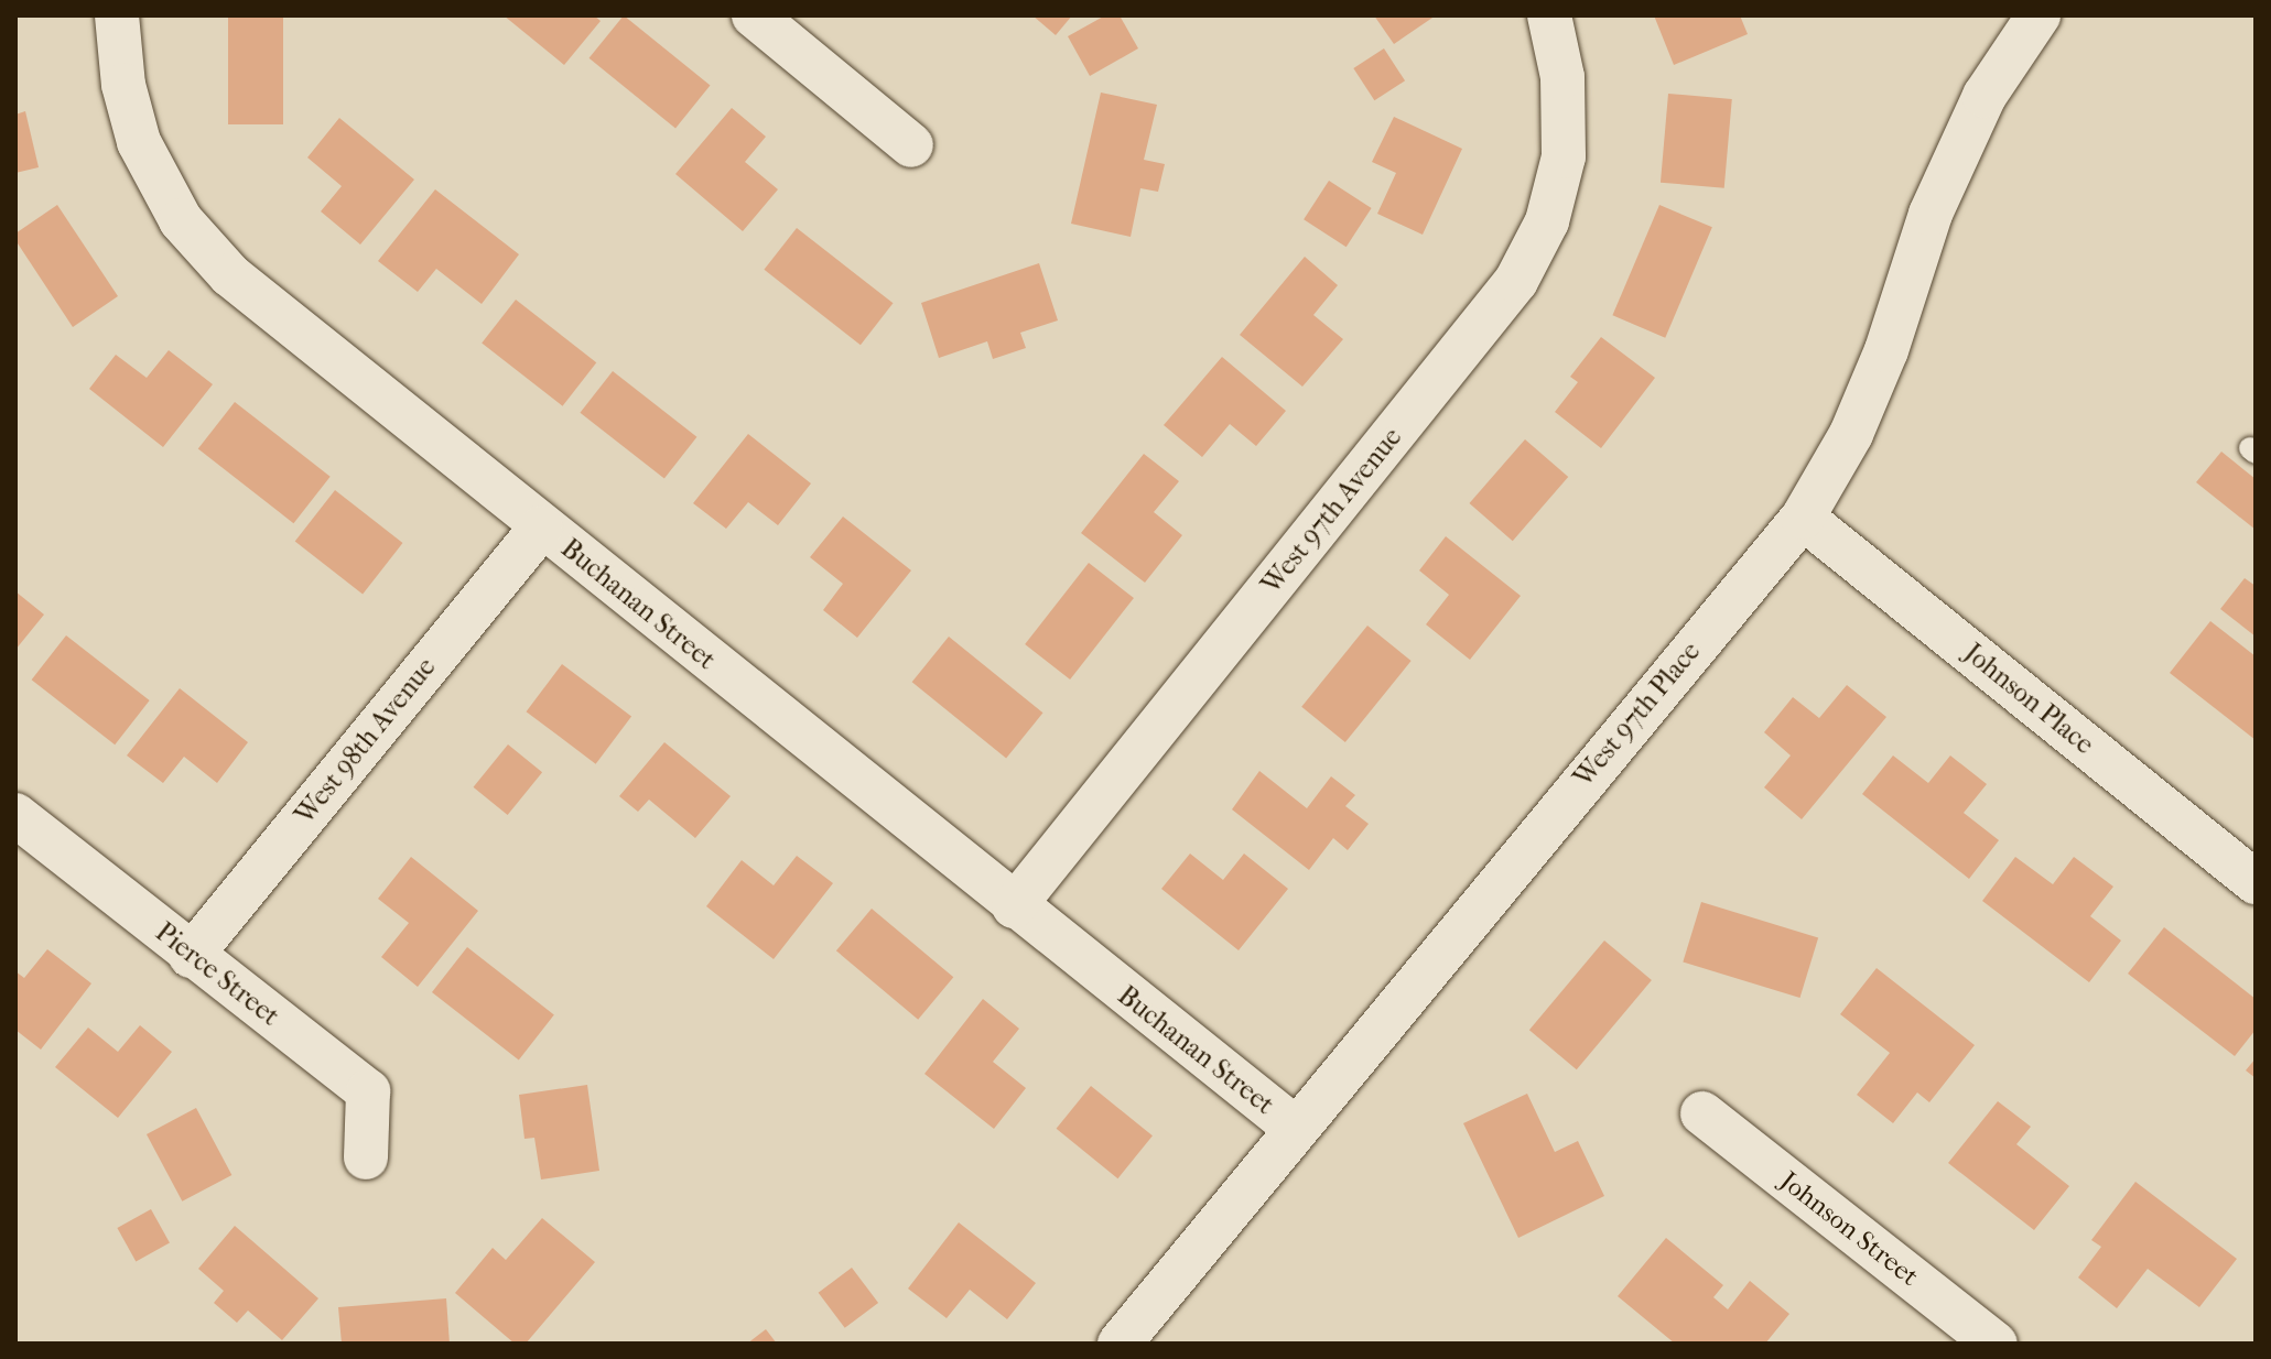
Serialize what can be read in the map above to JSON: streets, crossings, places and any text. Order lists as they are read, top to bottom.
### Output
{
  "streets": {
    "street": [
      "West 97th Avenue",
      "Buchanan Street",
      "Johnson Place",
      "West 97th Place",
      "West 98th Avenue",
      "Pierce Street",
      "Johnson Street"
    ]
  },
  "crossings": [
    ["West 97th Avenue", "Buchanan Street"],
    ["Buchanan Street", "West 97th Place"],
    ["Buchanan Street", "West 98th Avenue"],
    ["Johnson Place", "West 97th Place"],
    ["West 98th Avenue", "Pierce Street"]
  ]
}
